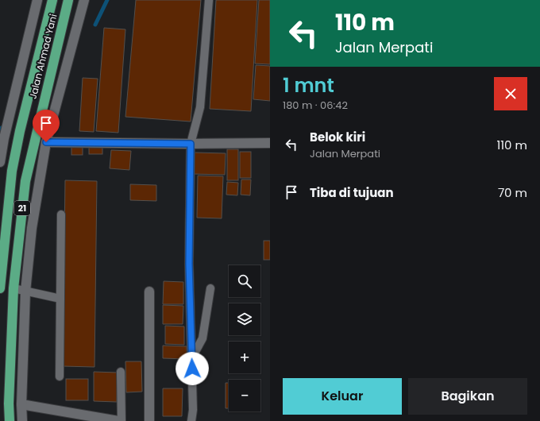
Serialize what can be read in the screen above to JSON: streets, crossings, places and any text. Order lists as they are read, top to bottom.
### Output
{
  "streets": {
    "highway": ["Jalan Ahmad Yani", "21"]
  },
  "page": {
    "turn": ["110 m", "Jalan Merpati"],
    "heading": ["1 mnt", "180 m · 06:42"],
    "list": [
      {
        "name": "Belok kiri",
        "note": "Jalan Merpati",
        "value": "110 m"
      },
      {
        "name": "Tiba di tujuan",
        "value": "70 m"
      }
    ],
    "map_buttons": ["+", "−"],
    "buttons": ["Keluar", "Bagikan"]
  }
}
